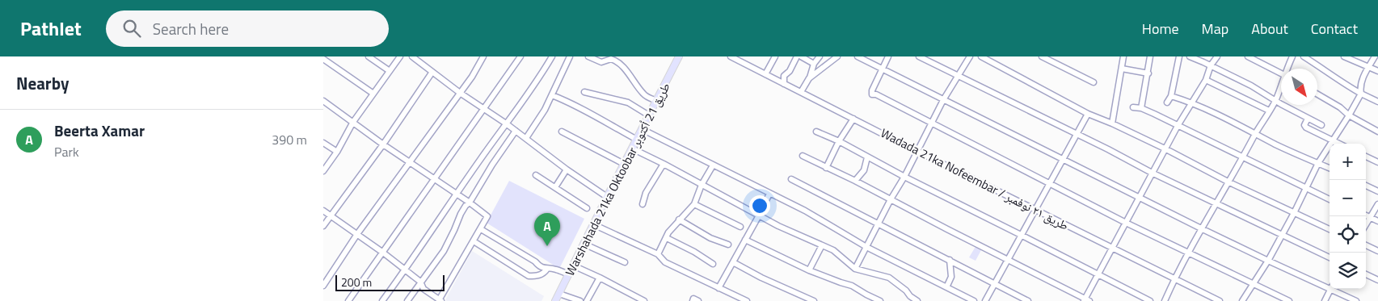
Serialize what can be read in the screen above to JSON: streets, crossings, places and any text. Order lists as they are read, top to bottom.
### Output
{
  "streets": {
    "main road": ["Warshahada 21ka Oktoobar طريق 21 أكتوبر"],
    "street": ["Wadada 21ka Nofeembar / طريق ٢١ نوفمبر"]
  },
  "scale_bar": "200 m",
  "north": "bottom right",
  "page": {
    "header": "Pathlet",
    "search": "Search here",
    "nav": [
      "Home",
      "Map",
      "About",
      "Contact"
    ],
    "heading": "Nearby",
    "list": [
      {
        "mark": "A",
        "name": "Beerta Xamar",
        "note": "Park",
        "value": "390 m"
      }
    ],
    "map_buttons": ["+", "−"],
    "pins": "A",
    "scale": "200 m"
  }
}
